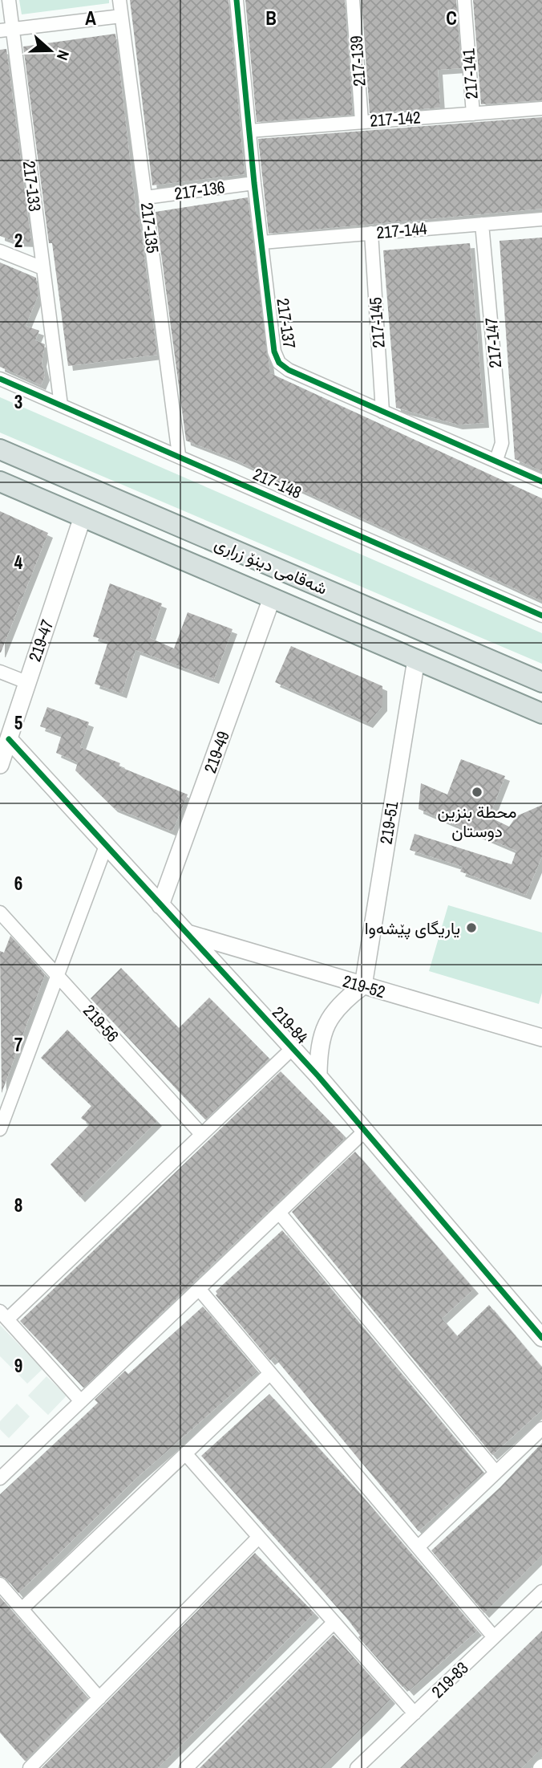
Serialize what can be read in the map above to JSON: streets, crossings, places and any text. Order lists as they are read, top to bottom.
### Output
{
  "streets": {
    "main road": ["شەقامی دینۆ زراری"],
    "street": [
      "217-139",
      "217-141",
      "217-142",
      "217-133",
      "217-136",
      "217-135",
      "217-144",
      "217-145",
      "217-137",
      "217-147",
      "217-148",
      "219-47",
      "219-49",
      "219-51",
      "219-52",
      "219-56",
      "219-84",
      "219-83"
    ]
  },
  "crossings": [
    ["217-139", "217-142"],
    ["217-141", "217-142"],
    ["217-142", "217-137"],
    ["217-133", "217-148"],
    ["217-136", "217-135"],
    ["217-136", "217-137"],
    ["217-135", "217-148"],
    ["217-144", "217-145"],
    ["217-144", "217-137"],
    ["217-144", "217-147"],
    ["217-145", "217-137"],
    ["217-137", "217-147"],
    ["شەقامی دینۆ زراری", "219-47"],
    ["شەقامی دینۆ زراری", "219-49"],
    ["شەقامی دینۆ زراری", "219-51"],
    ["219-47", "219-84"],
    ["219-49", "219-84"],
    ["219-51", "219-52"],
    ["219-52", "219-84"]
  ],
  "places": ["محطة بنزين دوستان", "یاریگای پێشەوا"],
  "north": "right",
  "grid": {
    "columns": ["A", "B", "C"],
    "rows": [
      "2",
      "3",
      "4",
      "5",
      "6",
      "7",
      "8",
      "9"
    ]
  }
}
